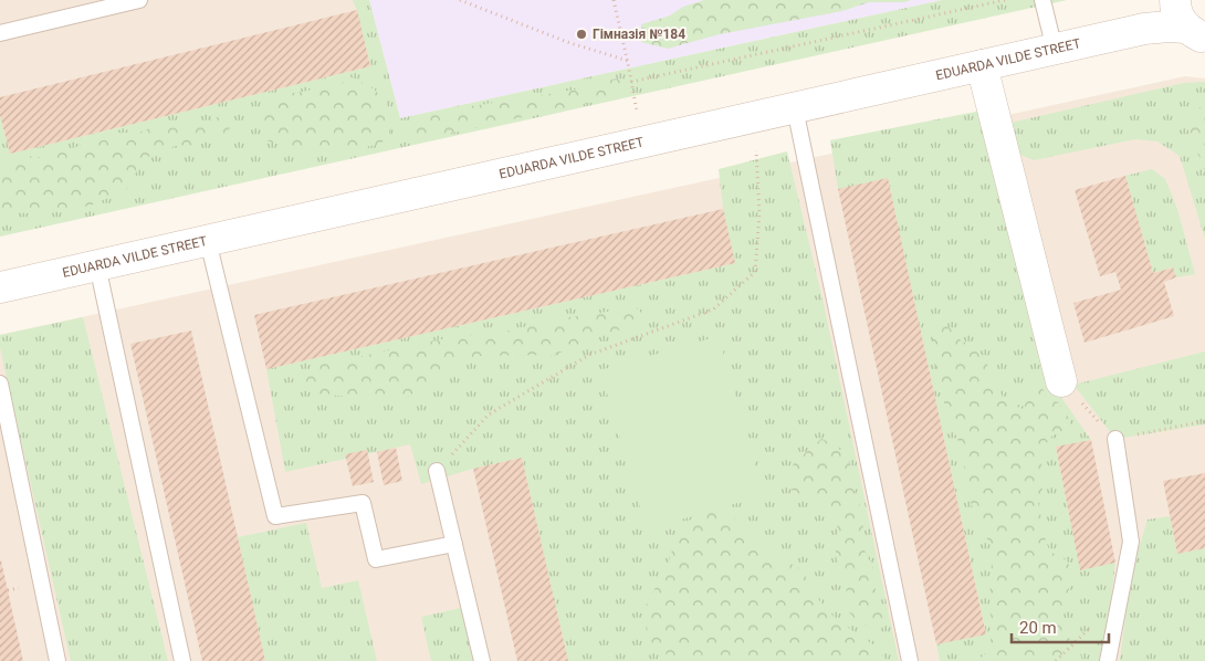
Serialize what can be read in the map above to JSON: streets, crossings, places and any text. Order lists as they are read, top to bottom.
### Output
{
  "streets": {
    "street": ["EDUARDA VILDE STREET"]
  },
  "places": ["Гімназія №184"],
  "scale_bar": "20 m"
}
